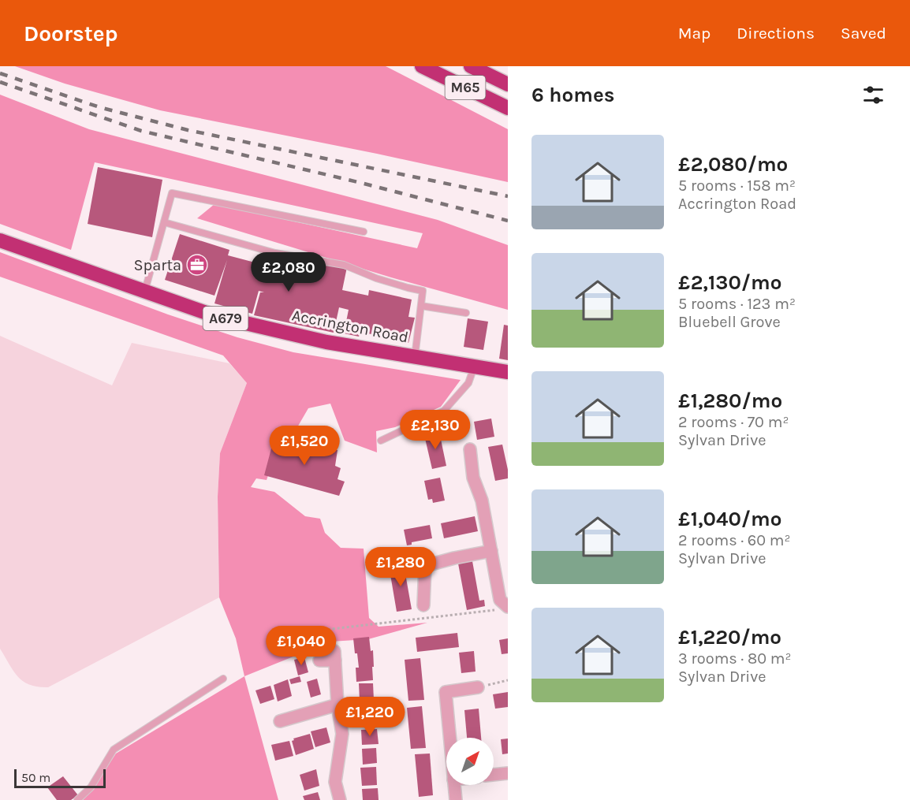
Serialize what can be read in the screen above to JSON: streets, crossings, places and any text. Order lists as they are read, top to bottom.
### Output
{
  "streets": {
    "highway": ["M65", "A679", "Accrington Road"]
  },
  "places": {
    "office": ["Sparta"]
  },
  "scale_bar": "50 m",
  "north": "top right",
  "page": {
    "header": "Doorstep",
    "nav": ["Map", "Directions", "Saved"],
    "heading": "6 homes",
    "list": [
      {
        "name": "£2,080/mo",
        "note": "5 rooms · 158 m² · Accrington Road"
      },
      {
        "name": "£2,130/mo",
        "note": "5 rooms · 123 m² · Bluebell Grove"
      },
      {
        "name": "£1,280/mo",
        "note": "2 rooms · 70 m² · Sylvan Drive"
      },
      {
        "name": "£1,040/mo",
        "note": "2 rooms · 60 m² · Sylvan Drive"
      },
      {
        "name": "£1,220/mo",
        "note": "3 rooms · 80 m² · Sylvan Drive"
      }
    ],
    "price": [
      "£2,080",
      "£2,130",
      "£1,520",
      "£1,280",
      "£1,040",
      "£1,220"
    ],
    "scale": "50 m"
  }
}
